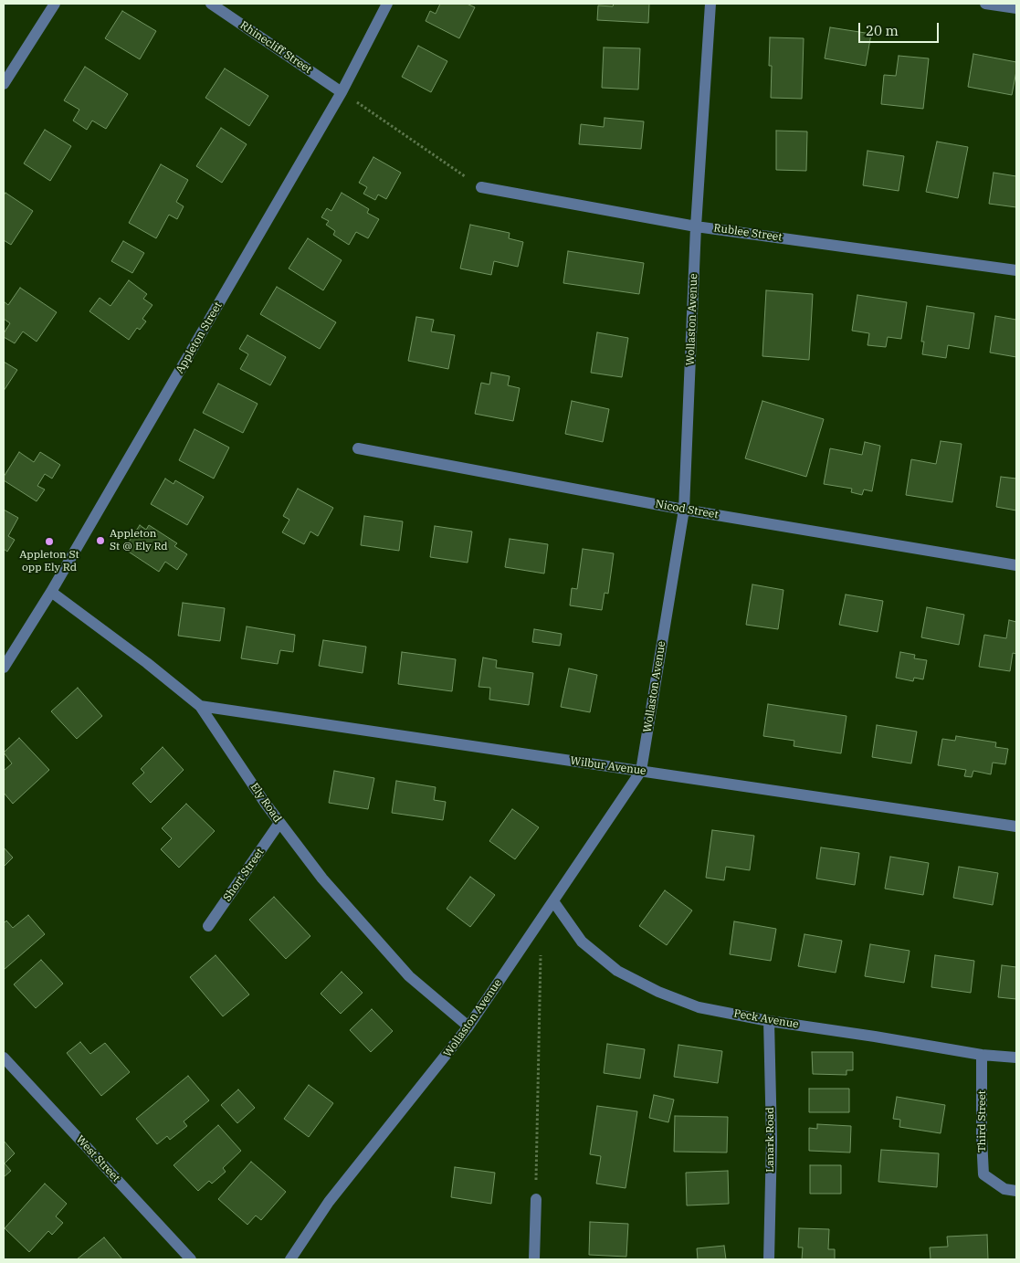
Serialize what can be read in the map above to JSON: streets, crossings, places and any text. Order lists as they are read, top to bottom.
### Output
{
  "streets": {
    "street": [
      "Rhinecliff Street",
      "Rublee Street",
      "Wollaston Avenue",
      "Appleton Street",
      "Nicod Street",
      "Wilbur Avenue",
      "Ely Road",
      "Short Street",
      "Peck Avenue",
      "Third Street",
      "Lanark Road",
      "West Street"
    ]
  },
  "crossings": [
    ["Rhinecliff Street", "Appleton Street"],
    ["Rublee Street", "Wollaston Avenue"],
    ["Wollaston Avenue", "Nicod Street"],
    ["Wollaston Avenue", "Wilbur Avenue"],
    ["Wollaston Avenue", "Ely Road"],
    ["Wollaston Avenue", "Peck Avenue"],
    ["Appleton Street", "Ely Road"],
    ["Wilbur Avenue", "Ely Road"],
    ["Ely Road", "Short Street"],
    ["Peck Avenue", "Third Street"],
    ["Peck Avenue", "Lanark Road"]
  ],
  "places": ["Appleton St @ Ely Rd", "Appleton St opp Ely Rd"],
  "scale_bar": "20 m"
}
